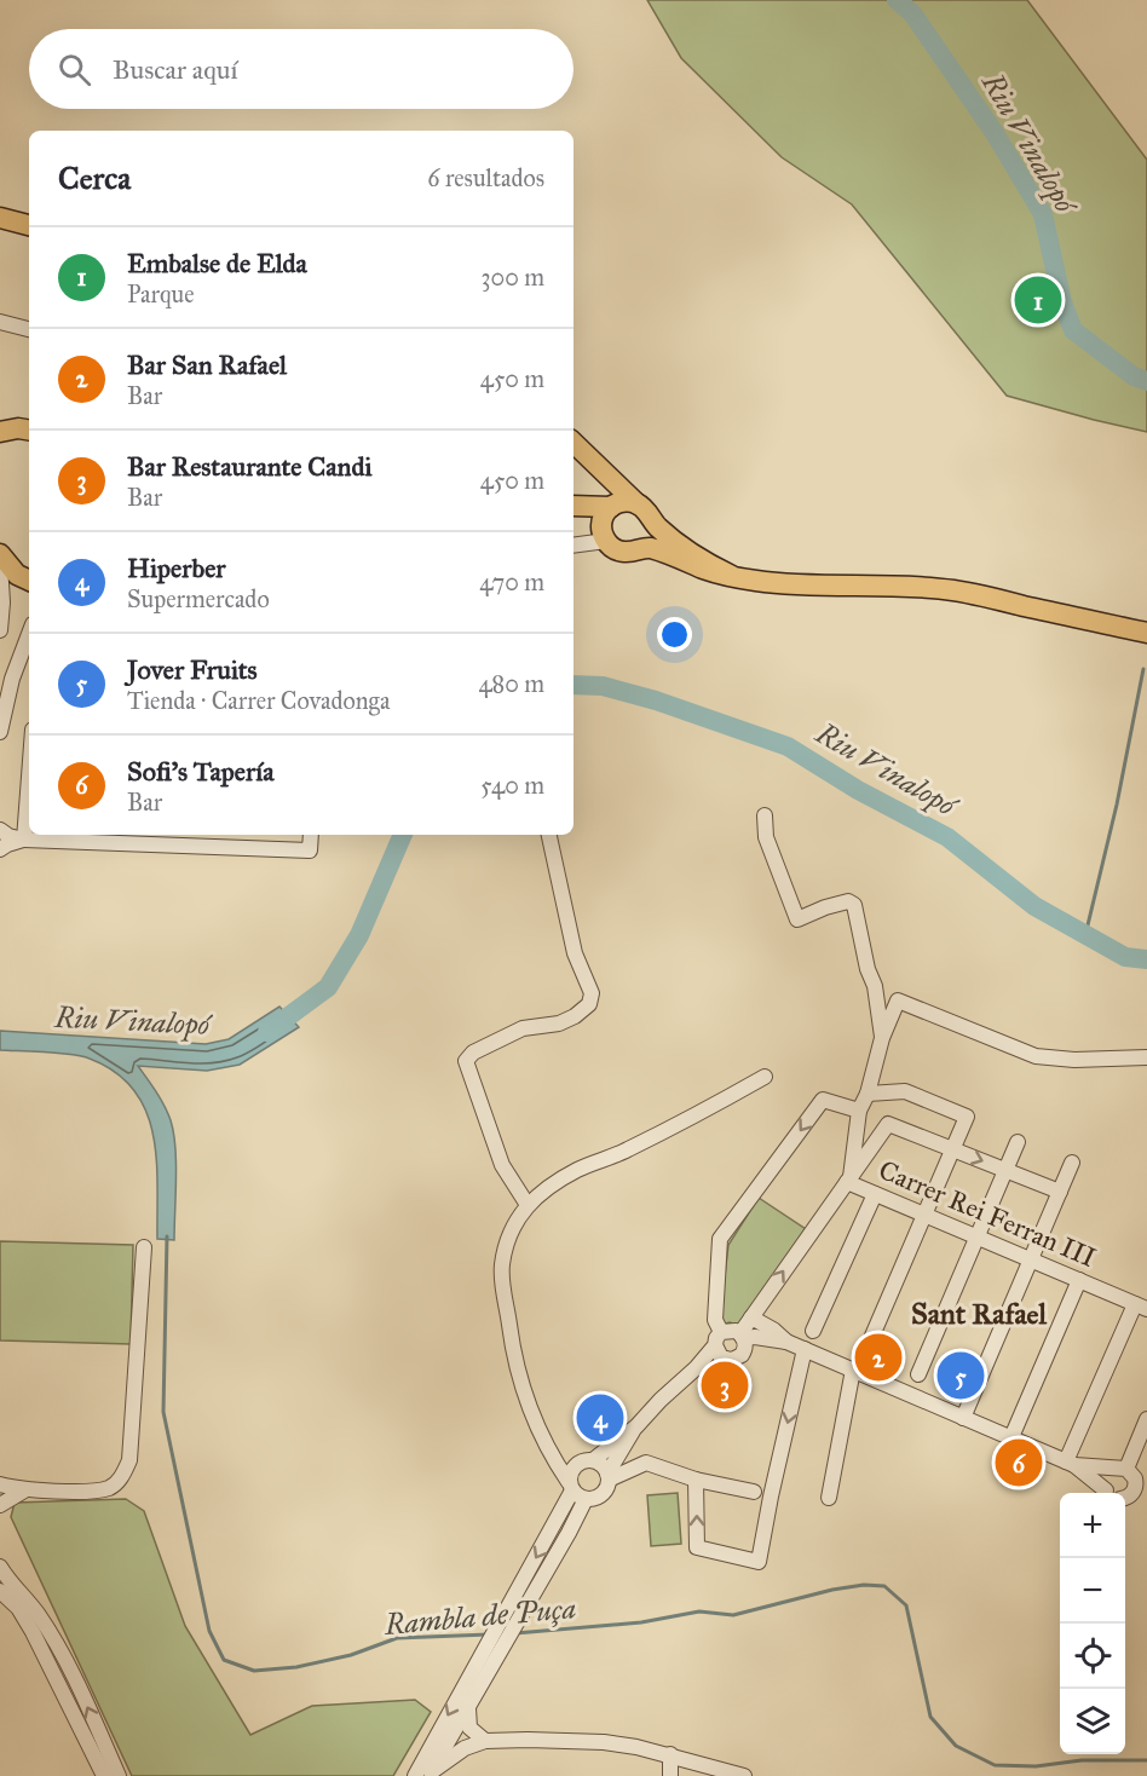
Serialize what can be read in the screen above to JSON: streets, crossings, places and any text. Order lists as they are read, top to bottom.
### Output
{
  "streets": {
    "street": ["Carrer Rei Ferran III"]
  },
  "districts": ["Sant Rafael"],
  "water": ["Riu Vinalopó", "Rambla de Puça"],
  "page": {
    "search": "Buscar aquí",
    "heading": ["Cerca", "6 resultados"],
    "list": [
      {
        "mark": "1",
        "name": "Embalse de Elda",
        "note": "Parque",
        "value": "300 m"
      },
      {
        "mark": "2",
        "name": "Bar San Rafael",
        "note": "Bar",
        "value": "450 m"
      },
      {
        "mark": "3",
        "name": "Bar Restaurante Candi",
        "note": "Bar",
        "value": "450 m"
      },
      {
        "mark": "4",
        "name": "Hiperber",
        "note": "Supermercado",
        "value": "470 m"
      },
      {
        "mark": "5",
        "name": "Jover Fruits",
        "note": "Tienda · Carrer Covadonga",
        "value": "480 m"
      },
      {
        "mark": "6",
        "name": "Sofi's Tapería",
        "note": "Bar",
        "value": "540 m"
      }
    ],
    "pins": [
      "1",
      "2",
      "5",
      "3",
      "4",
      "6"
    ],
    "map_buttons": ["+", "−"]
  }
}
